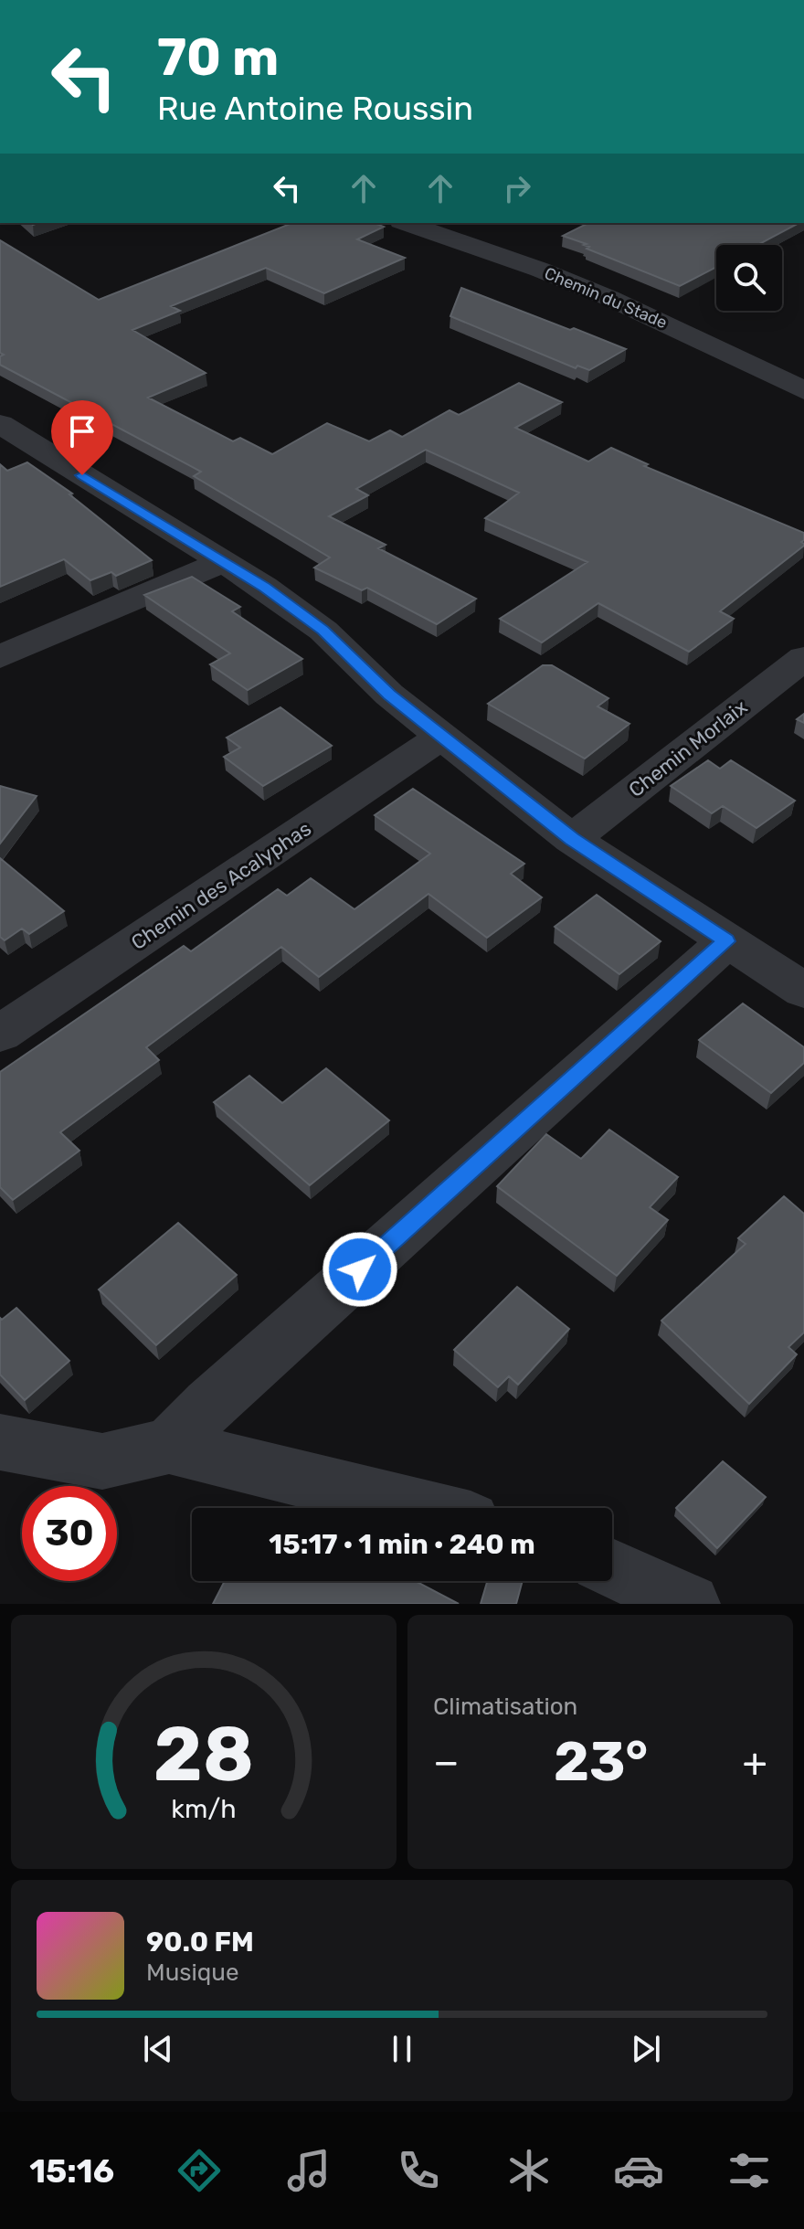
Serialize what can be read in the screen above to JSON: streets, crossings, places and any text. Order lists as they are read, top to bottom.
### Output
{
  "streets": {
    "street": ["Chemin du Stade", "Chemin Morlaix", "Chemin des Acalyphas"]
  },
  "page": {
    "turn": ["70 m", "Rue Antoine Roussin"],
    "limit": "30",
    "trip": "15:17 · 1 min · 240 m",
    "tile": "Climatisation",
    "heat": ["−", "23°", "+"],
    "song": ["90.0 FM", "Musique"],
    "tabs": "15:16",
    "gauge": ["28", "km/h"]
  }
}
